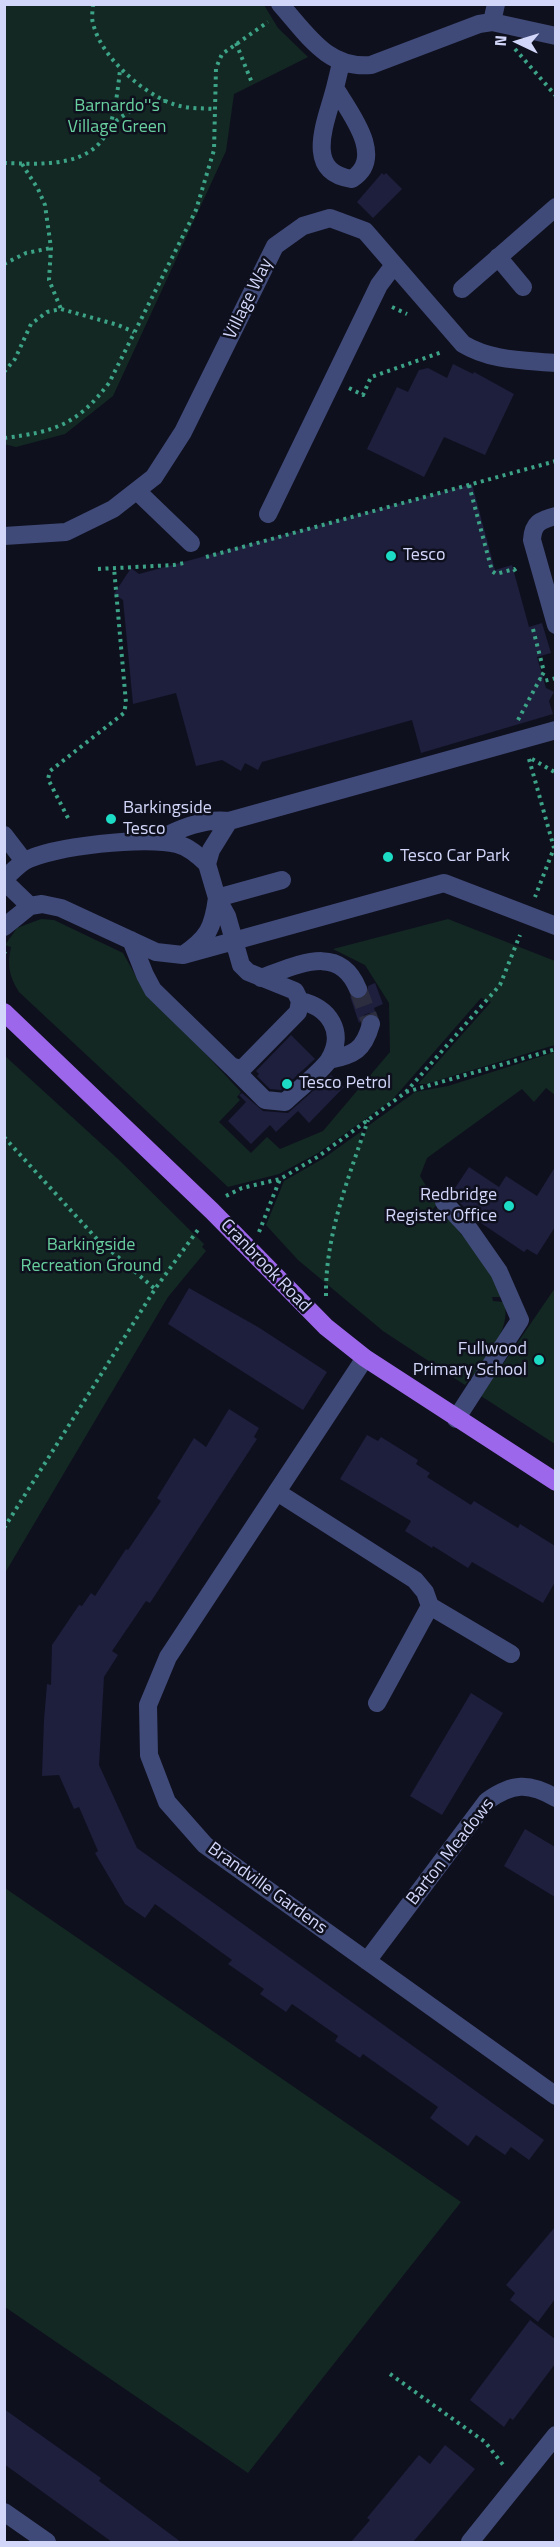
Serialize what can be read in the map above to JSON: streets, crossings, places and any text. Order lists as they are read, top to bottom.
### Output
{
  "streets": {
    "main road": ["Cranbrook Road"],
    "street": ["Village Way", "Barton Meadows", "Brandville Gardens"]
  },
  "crossings": [
    ["Cranbrook Road", "Brandville Gardens"],
    ["Barton Meadows", "Brandville Gardens"]
  ],
  "parks": ["Barnardo''s Village Green", "Barkingside Recreation Ground"],
  "places": [
    "Tesco",
    "Barkingside Tesco",
    "Tesco Car Park",
    "Tesco Petrol",
    "Redbridge Register Office",
    "Fullwood Primary School"
  ],
  "north": "left"
}
